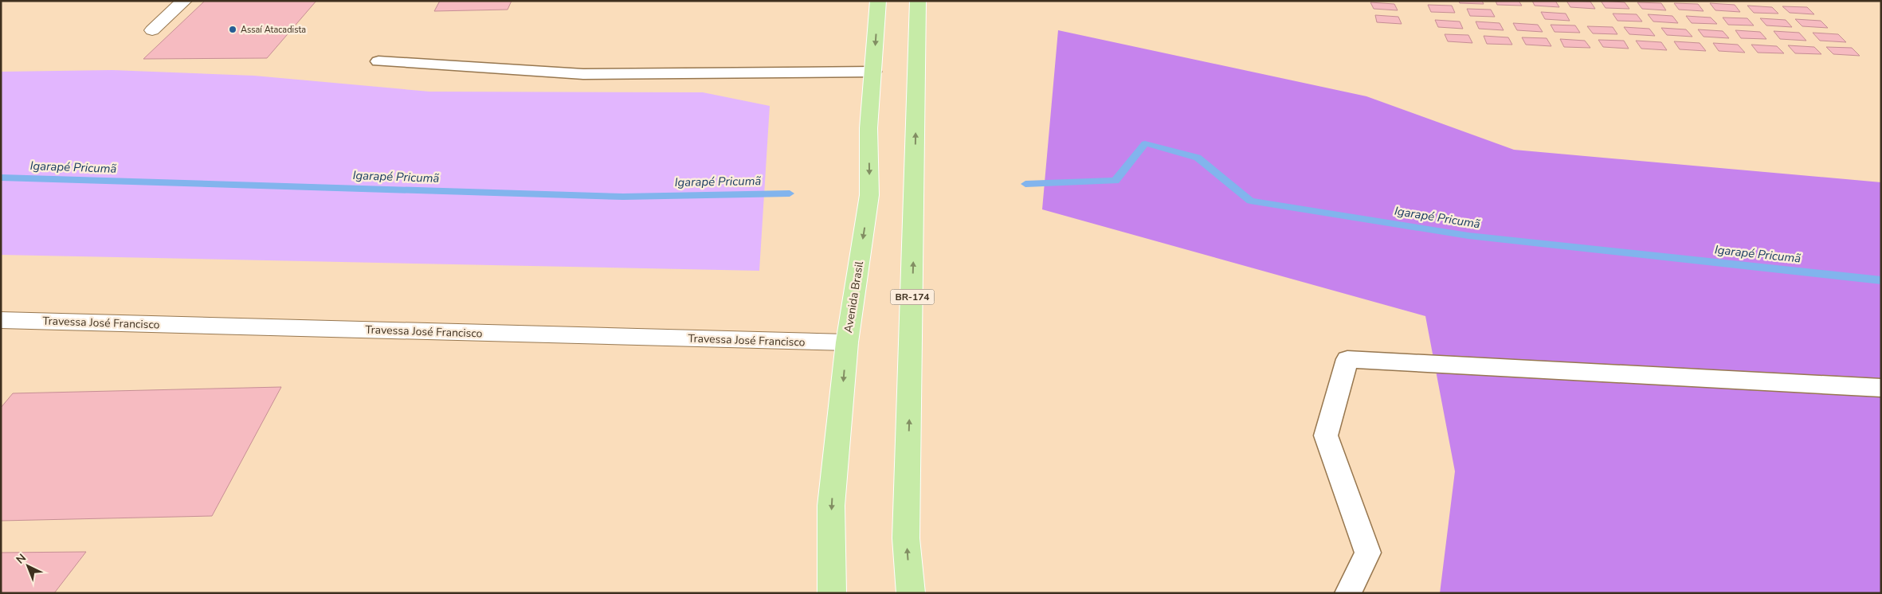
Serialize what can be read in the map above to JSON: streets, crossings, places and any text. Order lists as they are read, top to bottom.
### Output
{
  "streets": {
    "highway": ["Avenida Brasil", "BR-174"],
    "street": ["Travessa José Francisco"]
  },
  "crossings": [
    ["Avenida Brasil", "Travessa José Francisco"]
  ],
  "water": ["Igarapé Pricumã"],
  "places": ["Assaí Atacadista"],
  "north": "top left"
}
